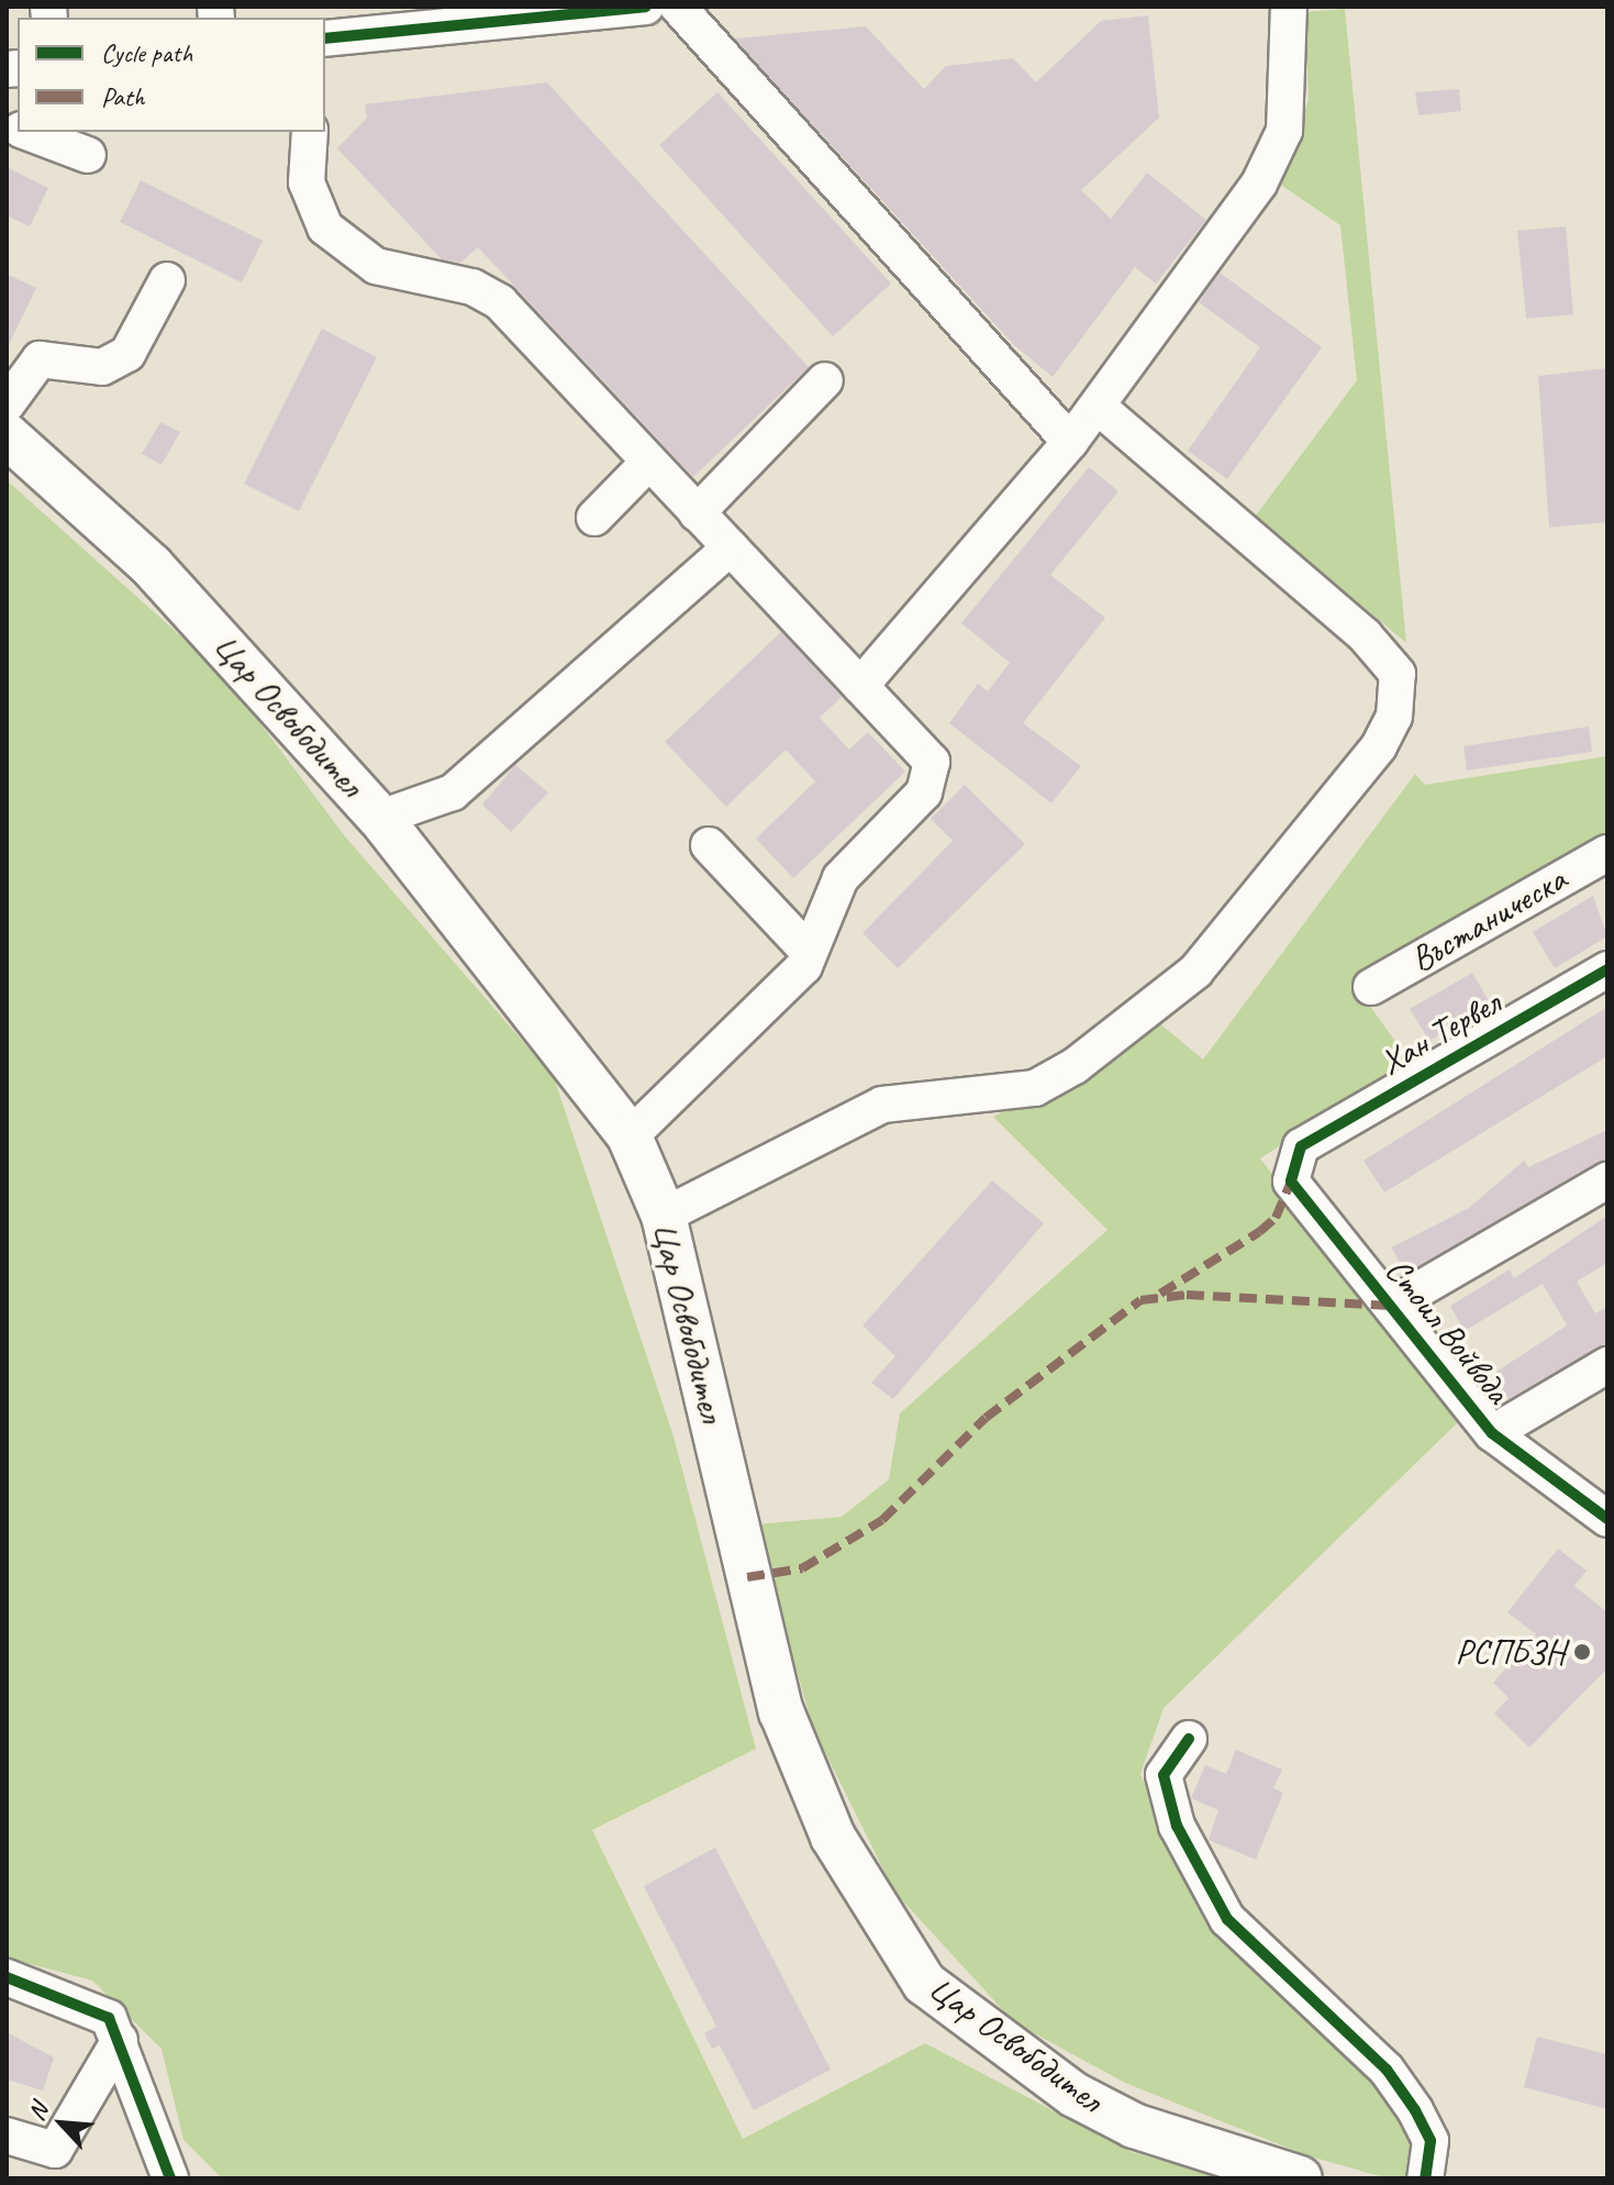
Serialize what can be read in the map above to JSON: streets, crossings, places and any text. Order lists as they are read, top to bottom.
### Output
{
  "streets": {
    "main road": ["Цар Освободител"],
    "street": ["Въстаническа", "Хан Тервел", "Стоил Войвода"]
  },
  "crossings": [
    ["Хан Тервел", "Стоил Войвода"]
  ],
  "places": ["РСПБЗН"],
  "legend": ["Cycle path", "Path"],
  "north": "top left"
}
